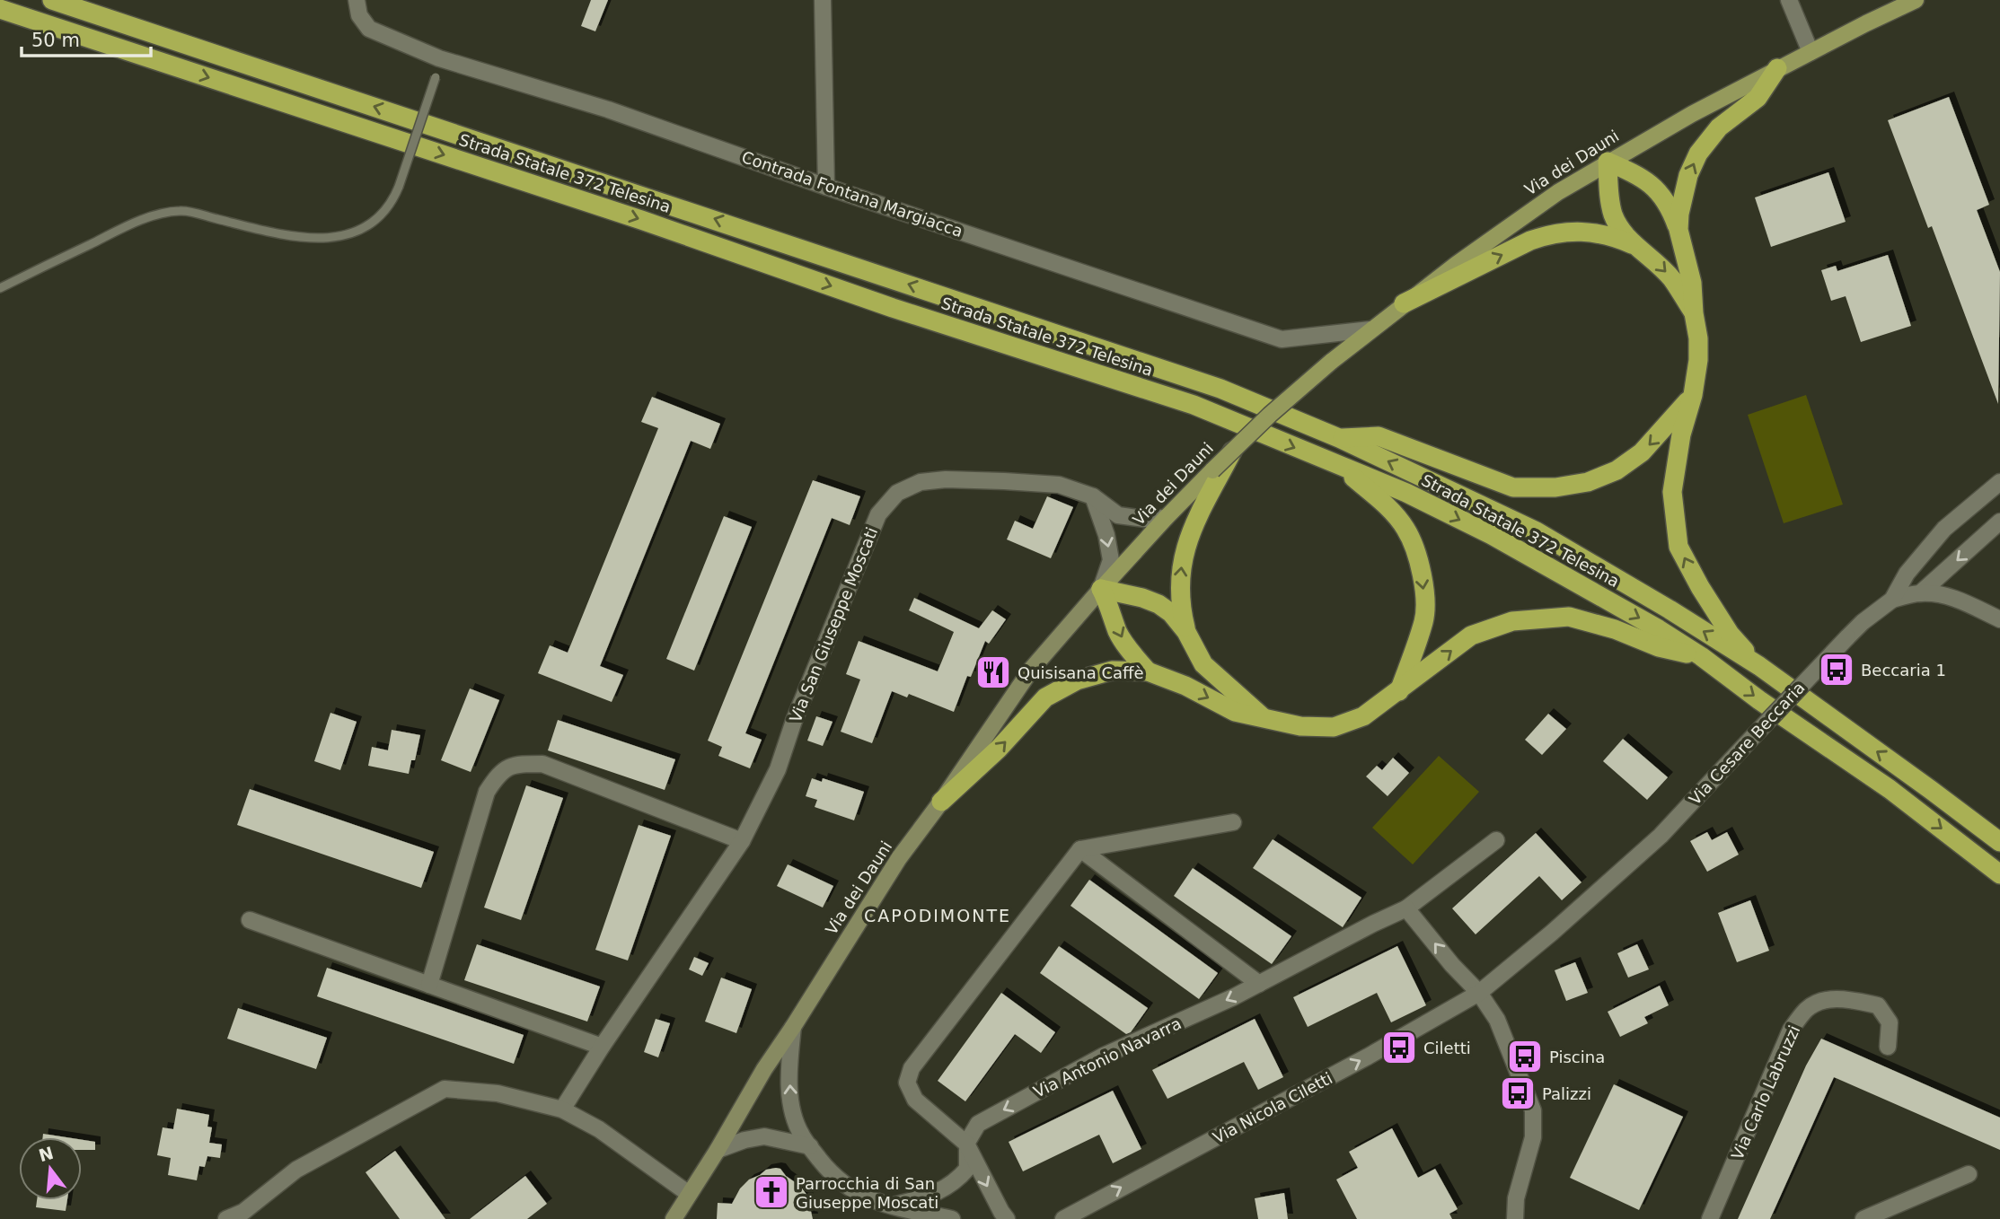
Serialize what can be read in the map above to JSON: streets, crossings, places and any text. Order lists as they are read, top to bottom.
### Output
{
  "streets": {
    "highway": ["Strada Statale 372 Telesina"],
    "main road": ["Via dei Dauni"],
    "street": [
      "Contrada Fontana Margiacca",
      "Via San Giuseppe Moscati",
      "Via Cesare Beccaria",
      "Via Antonio Navarra",
      "Via Carlo Labruzzi",
      "Via Nicola Ciletti"
    ]
  },
  "crossings": [
    ["Via dei Dauni", "Contrada Fontana Margiacca"],
    ["Via dei Dauni", "Via San Giuseppe Moscati"],
    ["Via Cesare Beccaria", "Via Nicola Ciletti"]
  ],
  "one_way": ["Via Antonio Navarra", "Via Nicola Ciletti"],
  "districts": ["CAPODIMONTE"],
  "places": {
    "bus stop": [
      "Beccaria 1",
      "Ciletti",
      "Piscina",
      "Palizzi"
    ],
    "restaurant": ["Quisisana Caffè"],
    "church": ["Parrocchia di San Giuseppe Moscati"]
  },
  "scale_bar": "50 m",
  "north": "top"
}
